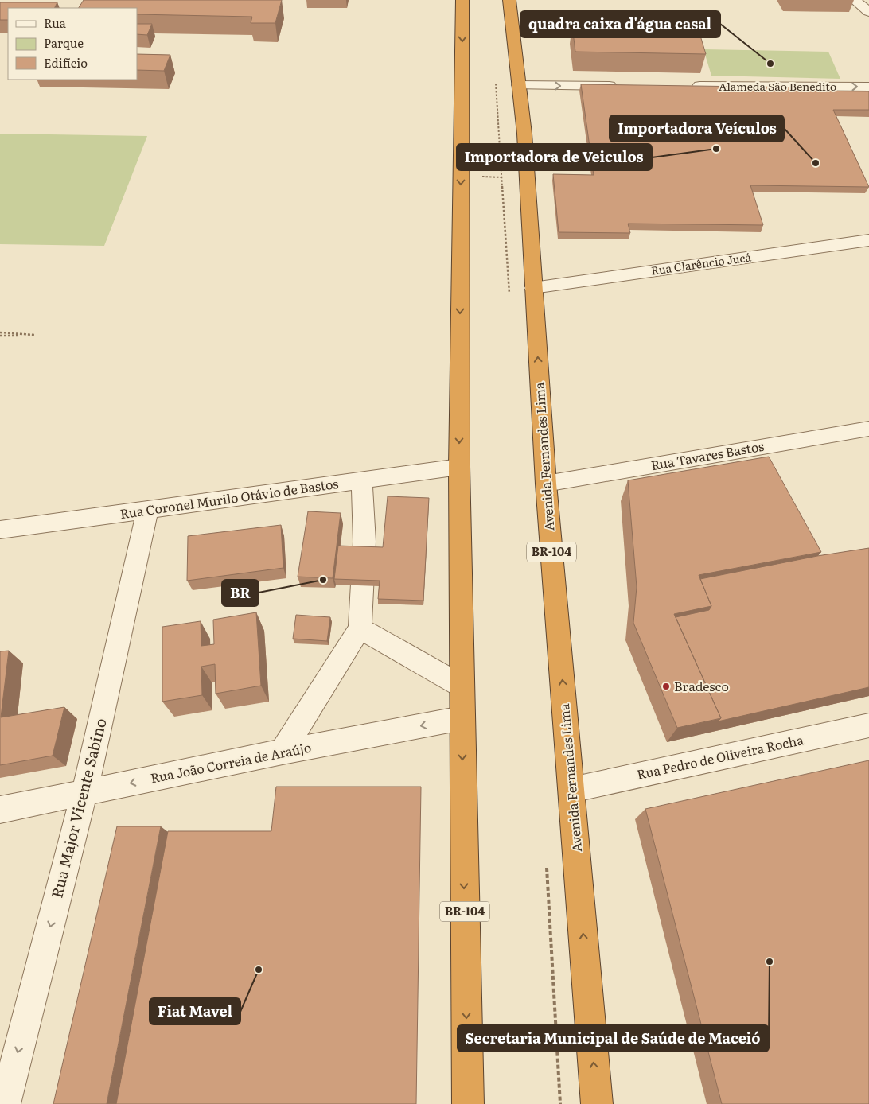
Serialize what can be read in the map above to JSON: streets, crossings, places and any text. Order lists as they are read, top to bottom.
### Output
{
  "streets": {
    "highway": ["Avenida Fernandes Lima", "BR-104"],
    "street": [
      "Alameda São Benedito",
      "Rua Clarêncio Jucá",
      "Rua Tavares Bastos",
      "Rua Coronel Murilo Otávio de Bastos",
      "Rua Pedro de Oliveira Rocha",
      "Rua João Correia de Araújo",
      "Rua Major Vicente Sabino"
    ]
  },
  "crossings": [
    ["Rua Clarêncio Jucá", "Avenida Fernandes Lima"],
    ["Rua Tavares Bastos", "Avenida Fernandes Lima"],
    ["Avenida Fernandes Lima", "Rua Pedro de Oliveira Rocha"],
    ["Rua Coronel Murilo Otávio de Bastos", "BR-104"],
    ["Rua Coronel Murilo Otávio de Bastos", "Rua Major Vicente Sabino"],
    ["BR-104", "Rua João Correia de Araújo"],
    ["Rua João Correia de Araújo", "Rua Major Vicente Sabino"]
  ],
  "one_way": ["Alameda São Benedito", "Rua João Correia de Araújo", "Rua Major Vicente Sabino"],
  "places": [
    "quadra caixa d'água casal",
    "Importadora de Veiculos",
    "Importadora Veículos",
    "BR",
    "Bradesco",
    "Secretaria Municipal de Saúde de Maceió",
    "Fiat Mavel"
  ],
  "legend": ["Rua", "Parque", "Edifício"]
}
